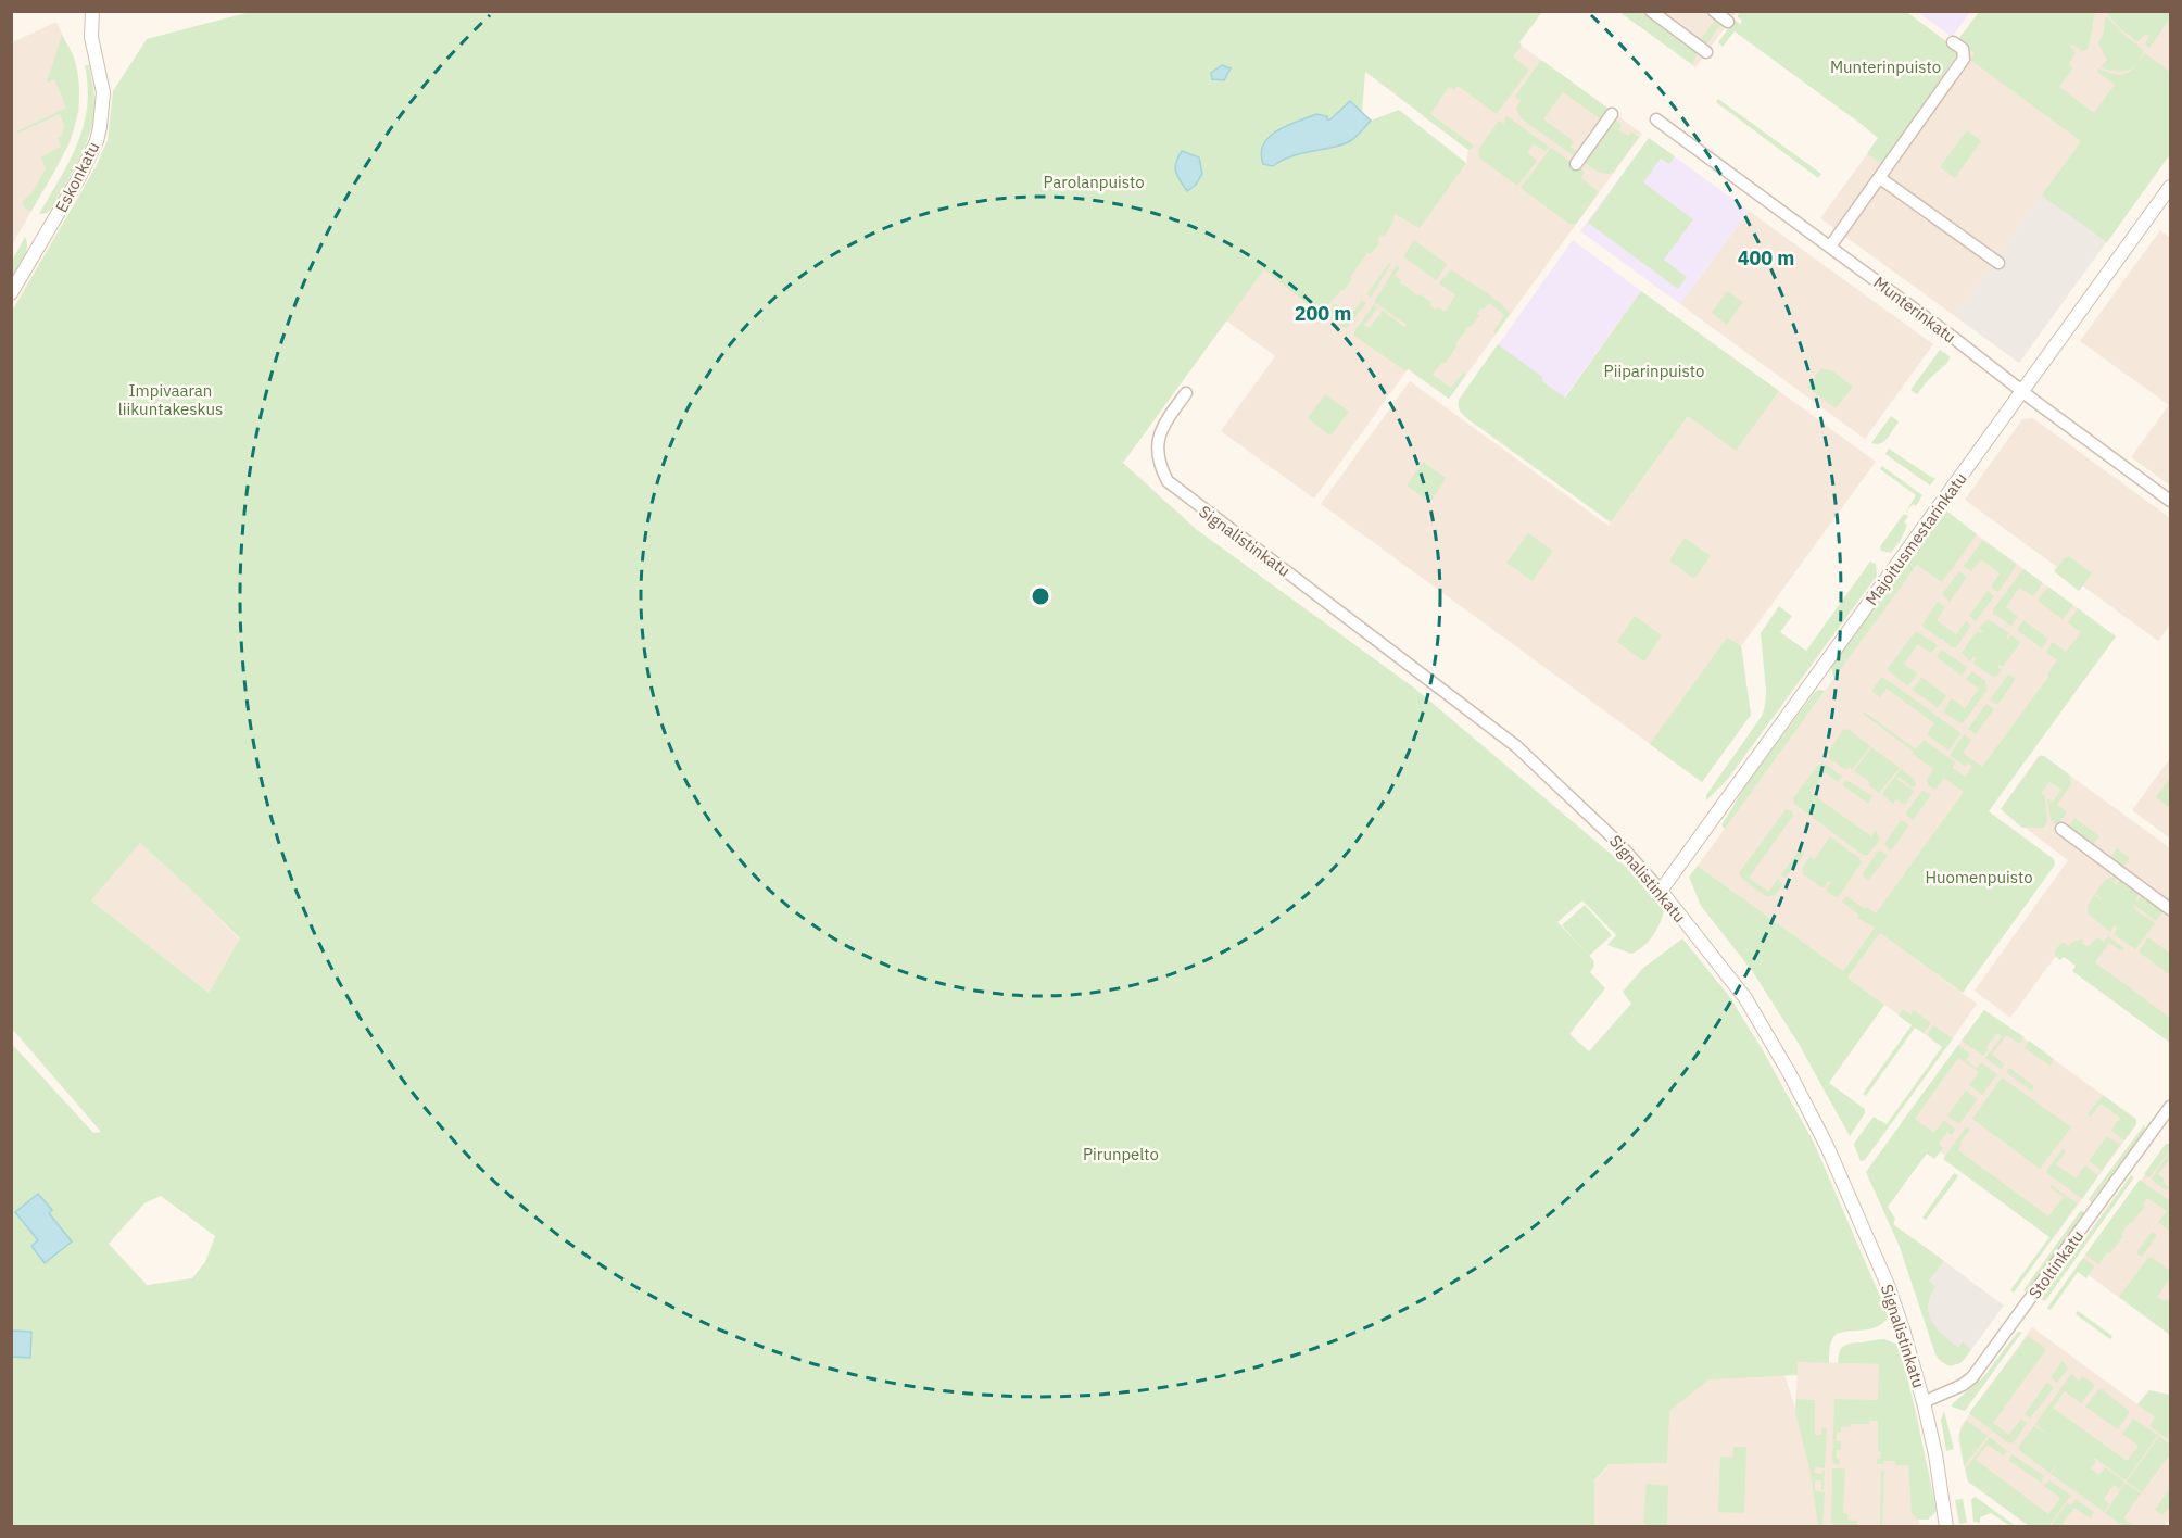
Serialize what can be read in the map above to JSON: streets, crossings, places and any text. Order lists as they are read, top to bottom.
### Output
{
  "streets": {
    "street": [
      "Eskonkatu",
      "Munterinkatu",
      "Majoitusmestarinkatu",
      "Signalistinkatu",
      "Stoltinkatu"
    ]
  },
  "crossings": [
    ["Munterinkatu", "Majoitusmestarinkatu"],
    ["Majoitusmestarinkatu", "Signalistinkatu"],
    ["Signalistinkatu", "Stoltinkatu"]
  ],
  "parks": [
    "Munterinpuisto",
    "Parolanpuisto",
    "Piiparinpuisto",
    "Impivaaran liikuntakeskus",
    "Huomenpuisto",
    "Pirunpelto"
  ],
  "rings": ["400 m", "200 m"]
}
